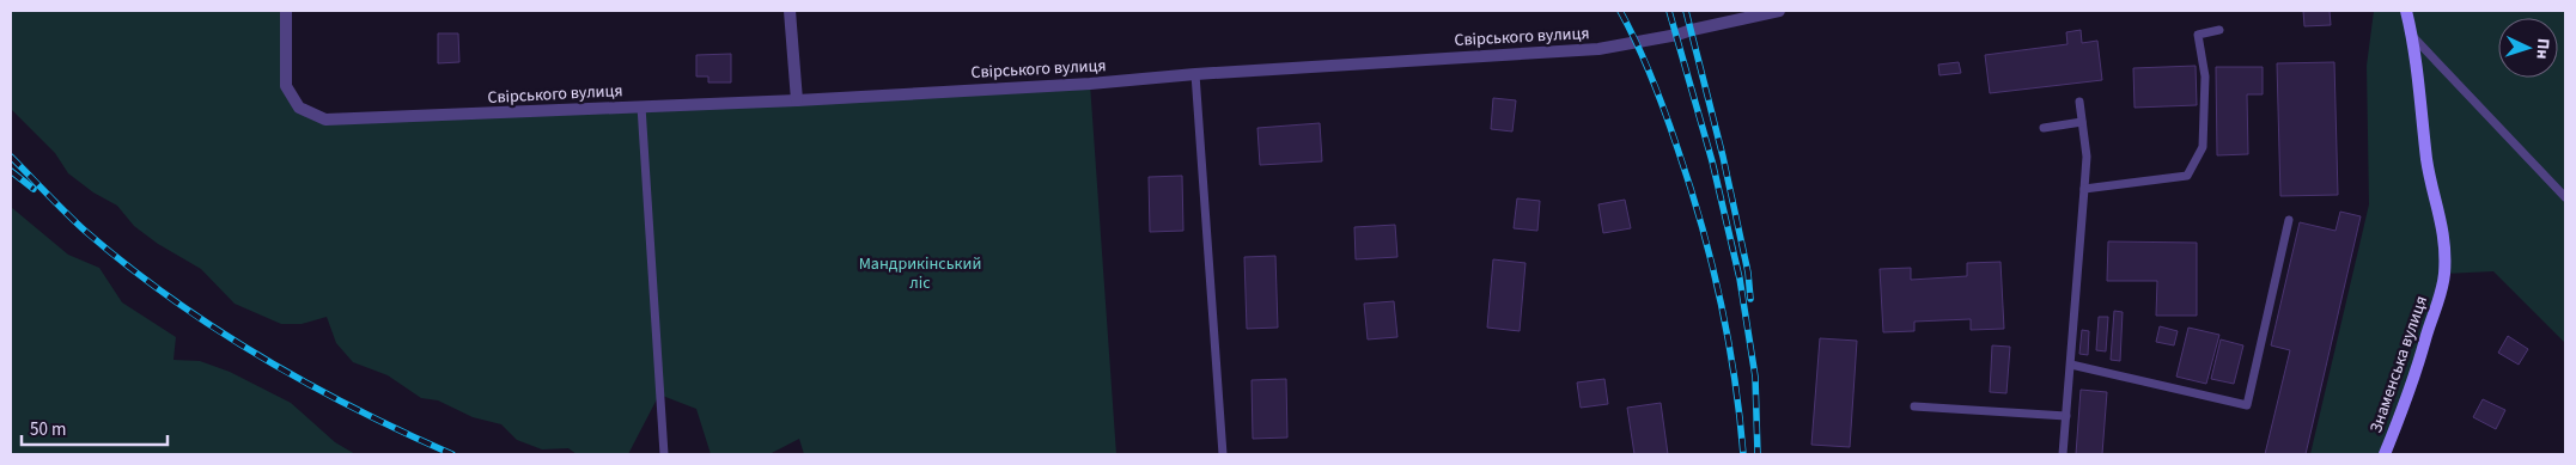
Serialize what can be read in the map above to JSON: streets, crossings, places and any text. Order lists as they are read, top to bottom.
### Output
{
  "streets": {
    "main road": ["Знаменська вулиця"],
    "street": ["Свірського вулиця"]
  },
  "parks": ["Мандрикінський ліс"],
  "scale_bar": "50 m",
  "north": "right"
}
